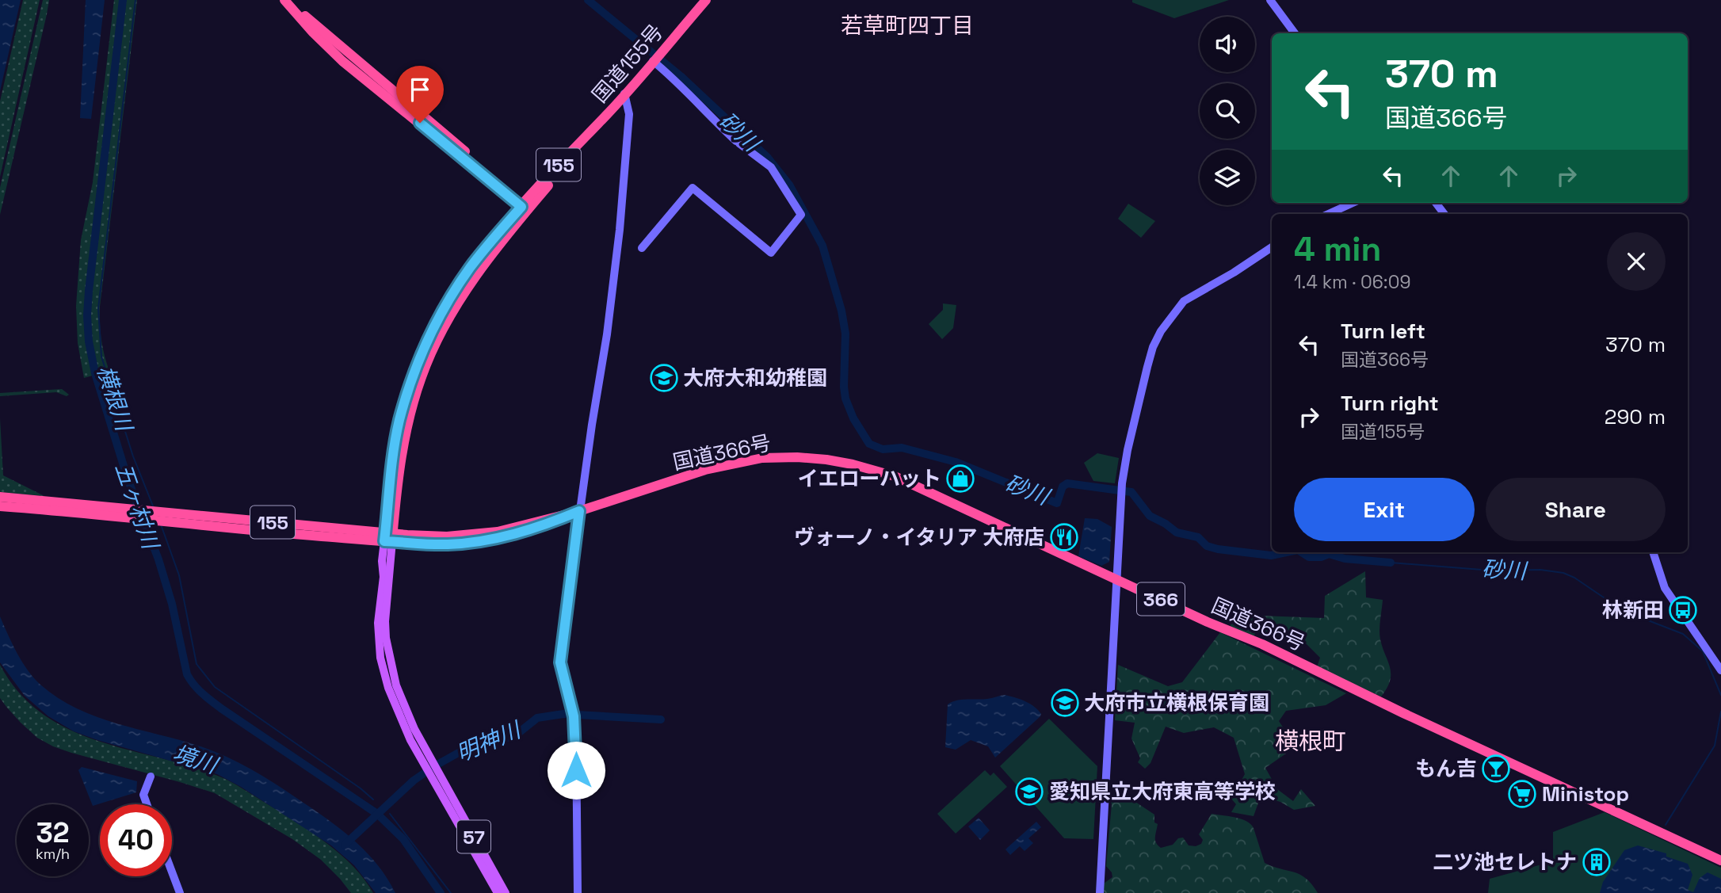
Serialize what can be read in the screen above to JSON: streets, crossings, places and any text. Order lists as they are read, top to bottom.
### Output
{
  "streets": {
    "highway": [
      "国道155号",
      "155",
      "国道366号",
      "366"
    ],
    "main road": ["57"]
  },
  "crossings": [
    ["国道155号", "155"],
    ["国道155号", "国道366号"],
    ["国道155号", "57"],
    ["155", "国道366号"],
    ["155", "57"],
    ["国道366号", "57"]
  ],
  "districts": ["若草町四丁目", "横根町"],
  "water": [
    "砂川",
    "横根川",
    "五ヶ村川",
    "明神川",
    "境川"
  ],
  "places": {
    "school or university": ["大府大和幼稚園", "大府市立横根保育園", "愛知県立大府東高等学校"],
    "shop": ["イエローハット"],
    "restaurant": ["ヴォーノ・イタリア 大府店"],
    "bus stop": ["林新田"],
    "bar": ["もん吉"],
    "supermarket": ["Ministop"],
    "building": ["二ツ池セレトナ"]
  },
  "page": {
    "turn": ["370 m", "国道366号"],
    "heading": ["4 min", "1.4 km · 06:09"],
    "list": [
      {
        "name": "Turn left",
        "note": "国道366号",
        "value": "370 m"
      },
      {
        "name": "Turn right",
        "note": "国道155号",
        "value": "290 m"
      }
    ],
    "buttons": ["Exit", "Share"],
    "speed": "32 km/h",
    "limit": "40"
  }
}
